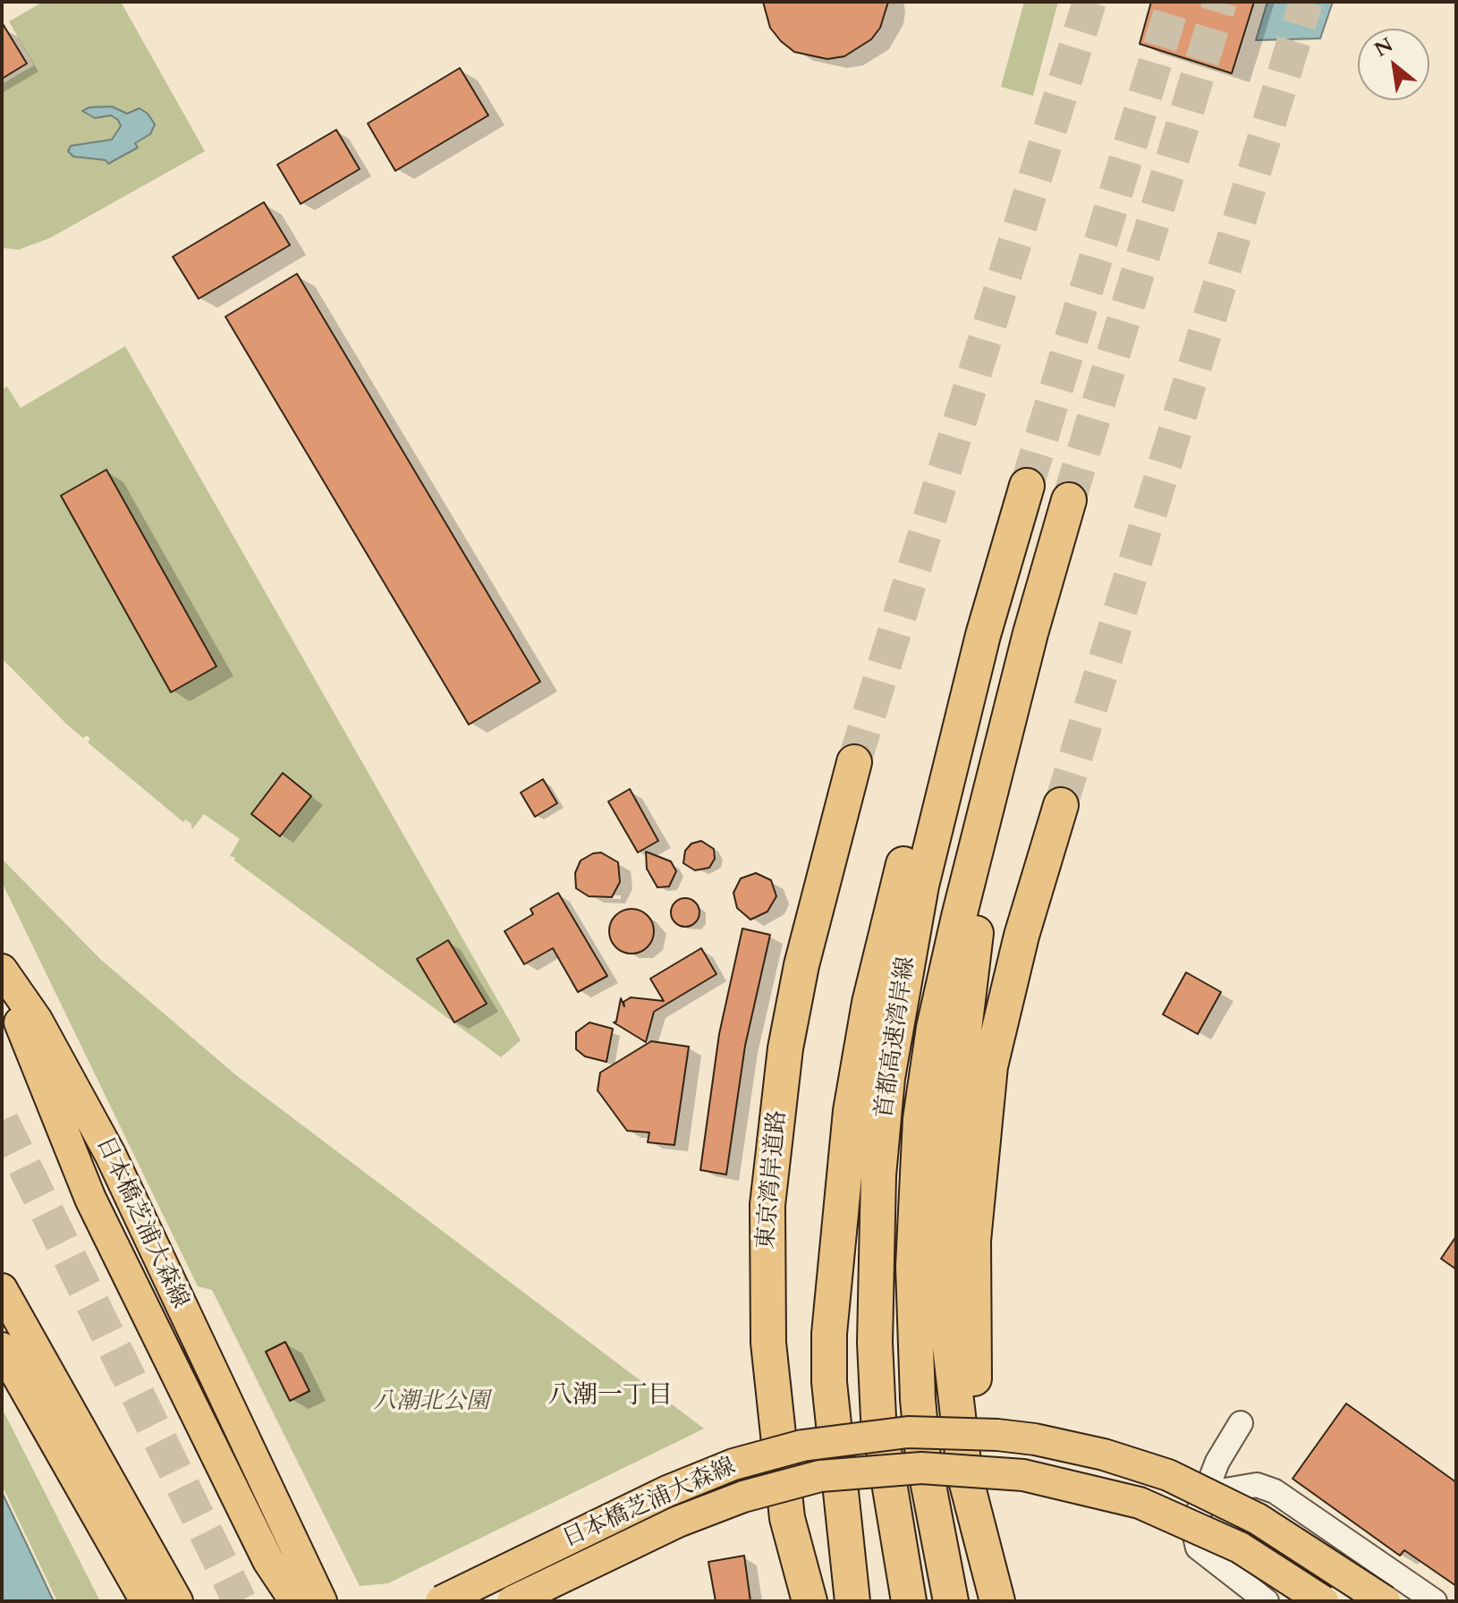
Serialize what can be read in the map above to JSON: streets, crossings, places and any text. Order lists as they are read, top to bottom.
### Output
{
  "streets": {
    "highway": ["首都高速湾岸線", "東京湾岸道路"],
    "main road": ["日本橋芝浦大森線"]
  },
  "districts": ["八潮一丁目"],
  "parks": ["八潮北公園"],
  "north": "top left"
}
